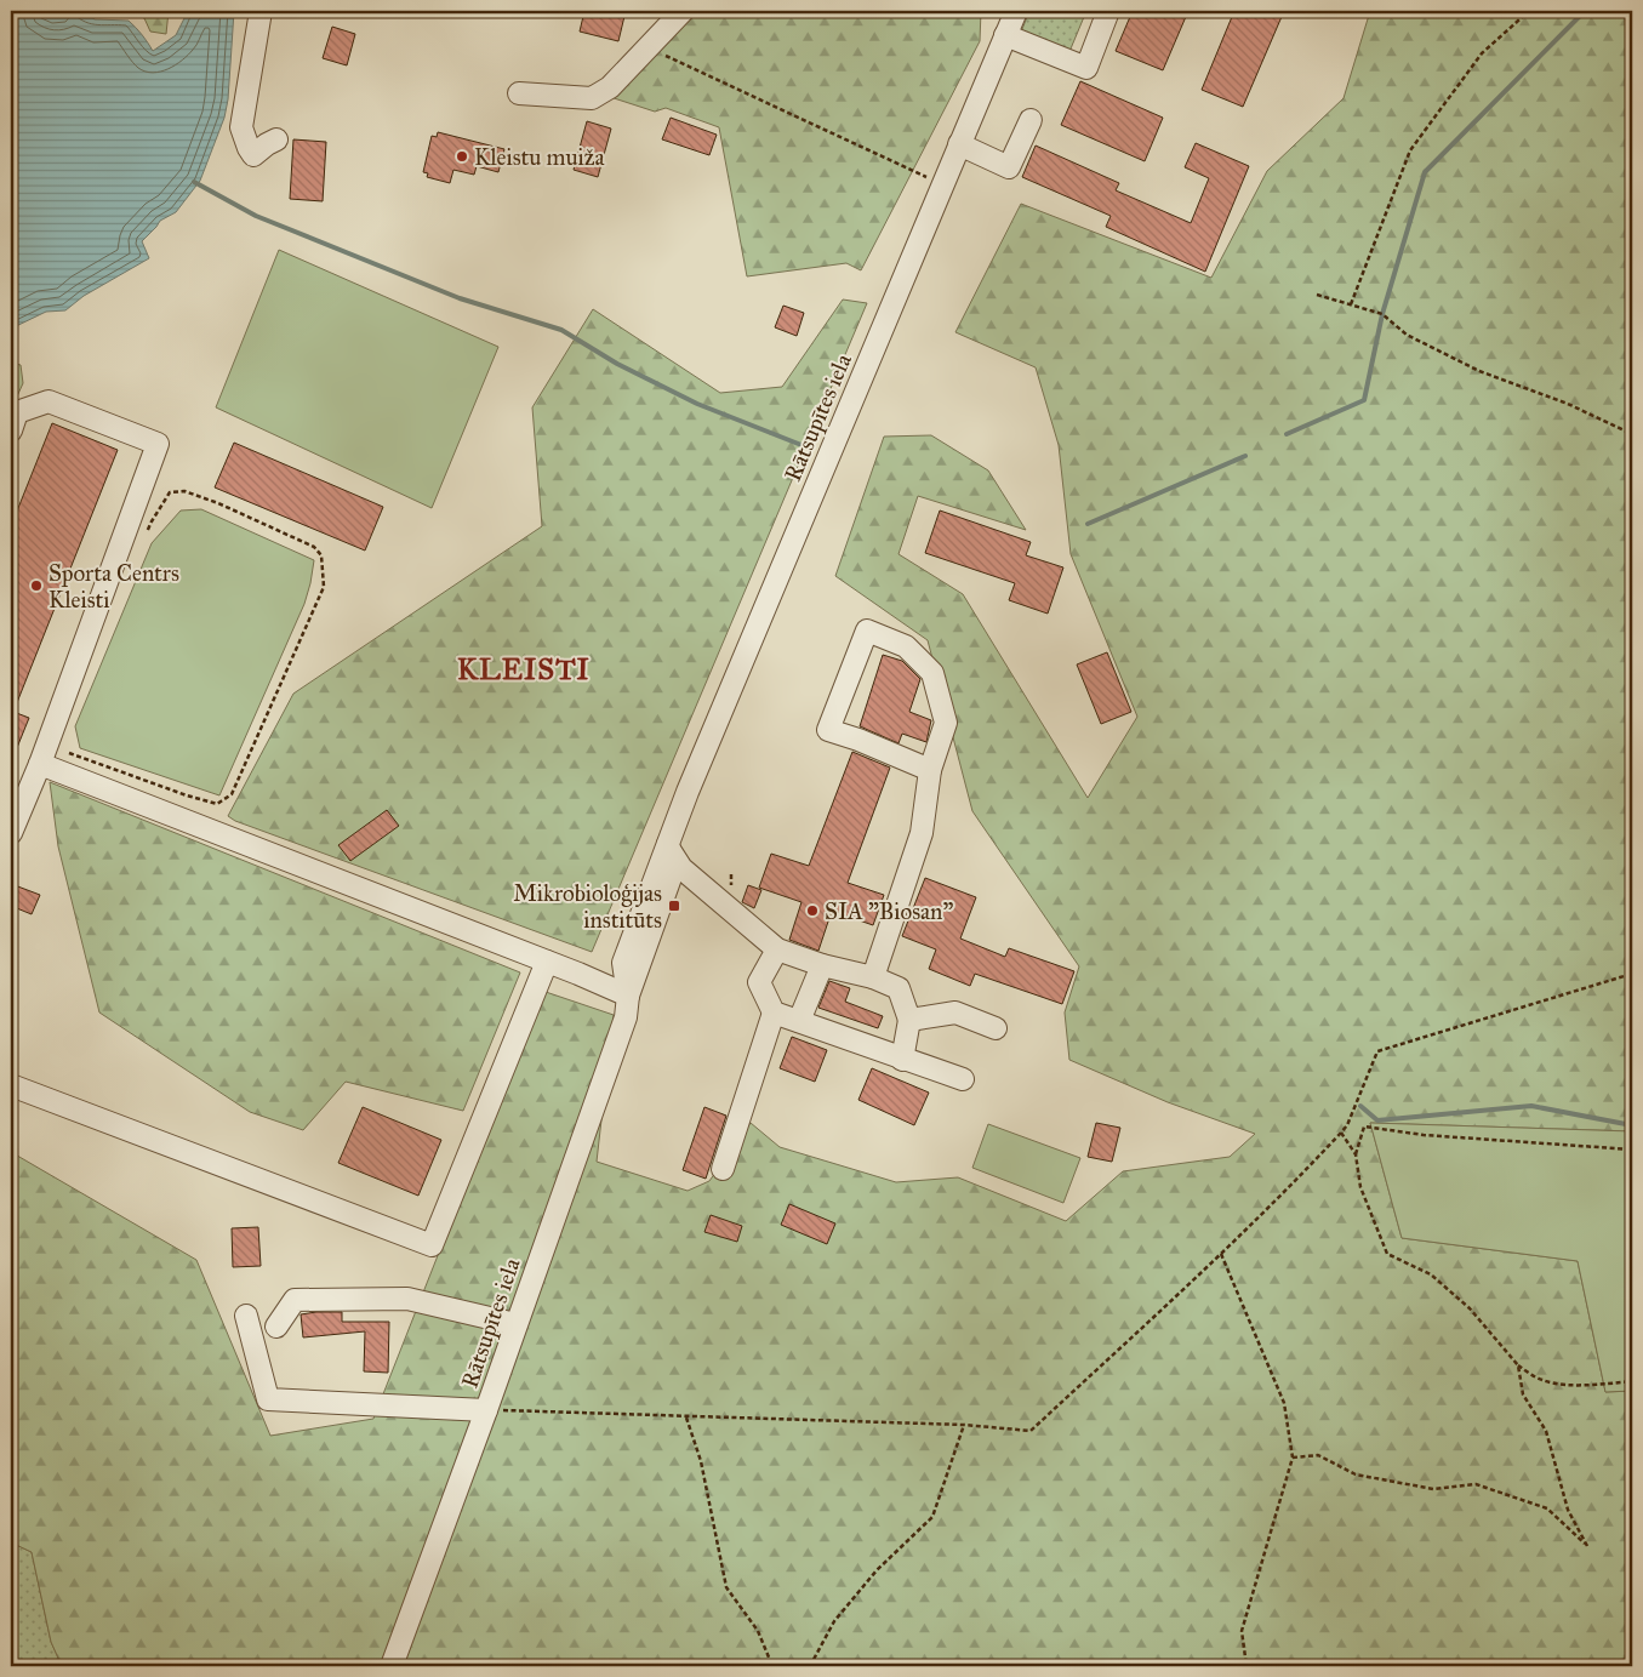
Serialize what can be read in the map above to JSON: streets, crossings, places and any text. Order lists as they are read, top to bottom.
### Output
{
  "streets": {
    "street": ["Rātsupītes iela"]
  },
  "districts": ["KLEISTI"],
  "places": {
    "other": ["Kleistu muiža", "Sporta Centrs Kleisti", "SIA \"Biosan\""],
    "transit": ["Mikrobioloģijas institūts"]
  }
}
